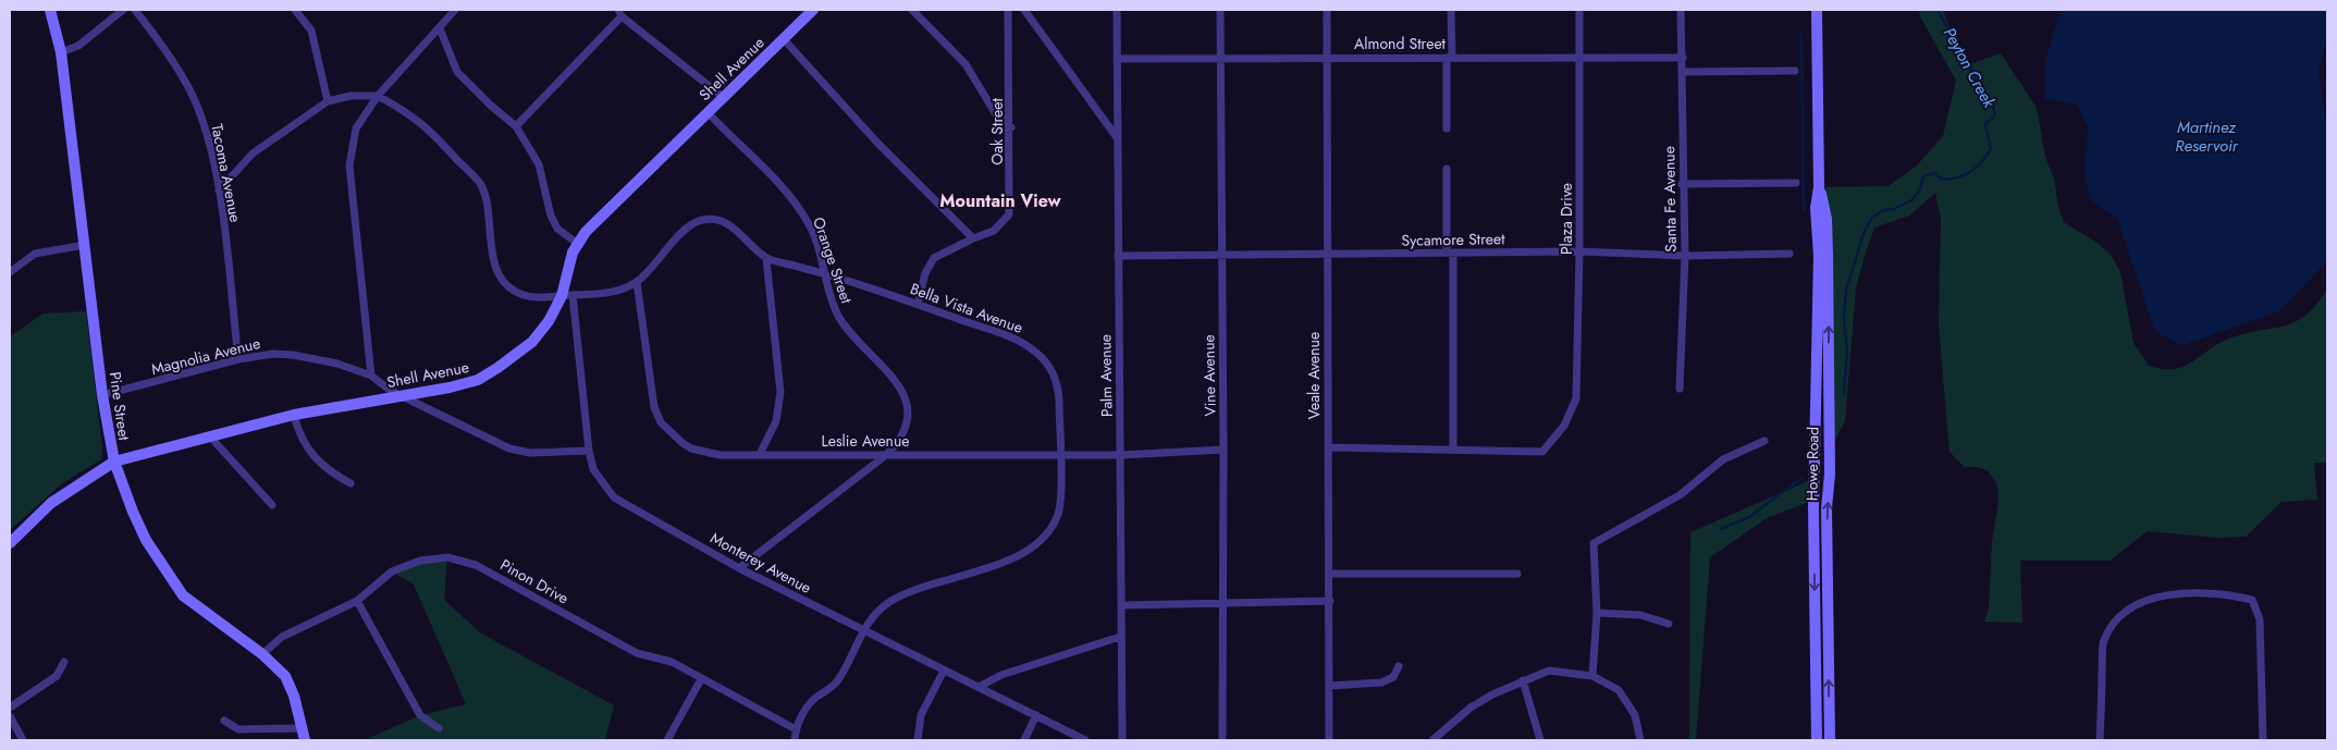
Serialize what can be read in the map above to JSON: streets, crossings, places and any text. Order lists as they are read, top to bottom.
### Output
{
  "streets": {
    "street": [
      "Almond Street",
      "Shell Avenue",
      "Oak Street",
      "Tacoma Avenue",
      "Santa Fe Avenue",
      "Plaza Drive",
      "Sycamore Street",
      "Orange Street",
      "Bella Vista Avenue",
      "Magnolia Avenue",
      "Palm Avenue",
      "Vine Avenue",
      "Veale Avenue",
      "Pine Street",
      "Leslie Avenue",
      "Howe Road",
      "Monterey Avenue",
      "Pinon Drive"
    ]
  },
  "crossings": [
    ["Almond Street", "Santa Fe Avenue"],
    ["Almond Street", "Plaza Drive"],
    ["Almond Street", "Palm Avenue"],
    ["Almond Street", "Vine Avenue"],
    ["Almond Street", "Veale Avenue"],
    ["Shell Avenue", "Orange Street"],
    ["Shell Avenue", "Bella Vista Avenue"],
    ["Shell Avenue", "Magnolia Avenue"],
    ["Shell Avenue", "Pine Street"],
    ["Shell Avenue", "Monterey Avenue"],
    ["Oak Street", "Bella Vista Avenue"],
    ["Tacoma Avenue", "Magnolia Avenue"],
    ["Santa Fe Avenue", "Sycamore Street"],
    ["Plaza Drive", "Sycamore Street"],
    ["Sycamore Street", "Palm Avenue"],
    ["Sycamore Street", "Vine Avenue"],
    ["Sycamore Street", "Veale Avenue"],
    ["Orange Street", "Bella Vista Avenue"],
    ["Orange Street", "Leslie Avenue"],
    ["Orange Street", "Monterey Avenue"],
    ["Bella Vista Avenue", "Leslie Avenue"],
    ["Bella Vista Avenue", "Monterey Avenue"],
    ["Bella Vista Avenue", "Pinon Drive"],
    ["Magnolia Avenue", "Pine Street"],
    ["Magnolia Avenue", "Monterey Avenue"],
    ["Palm Avenue", "Leslie Avenue"],
    ["Vine Avenue", "Leslie Avenue"],
    ["Pine Street", "Pinon Drive"]
  ],
  "districts": ["Mountain View"],
  "water": ["Peyton Creek", "Martinez Reservoir"]
}
